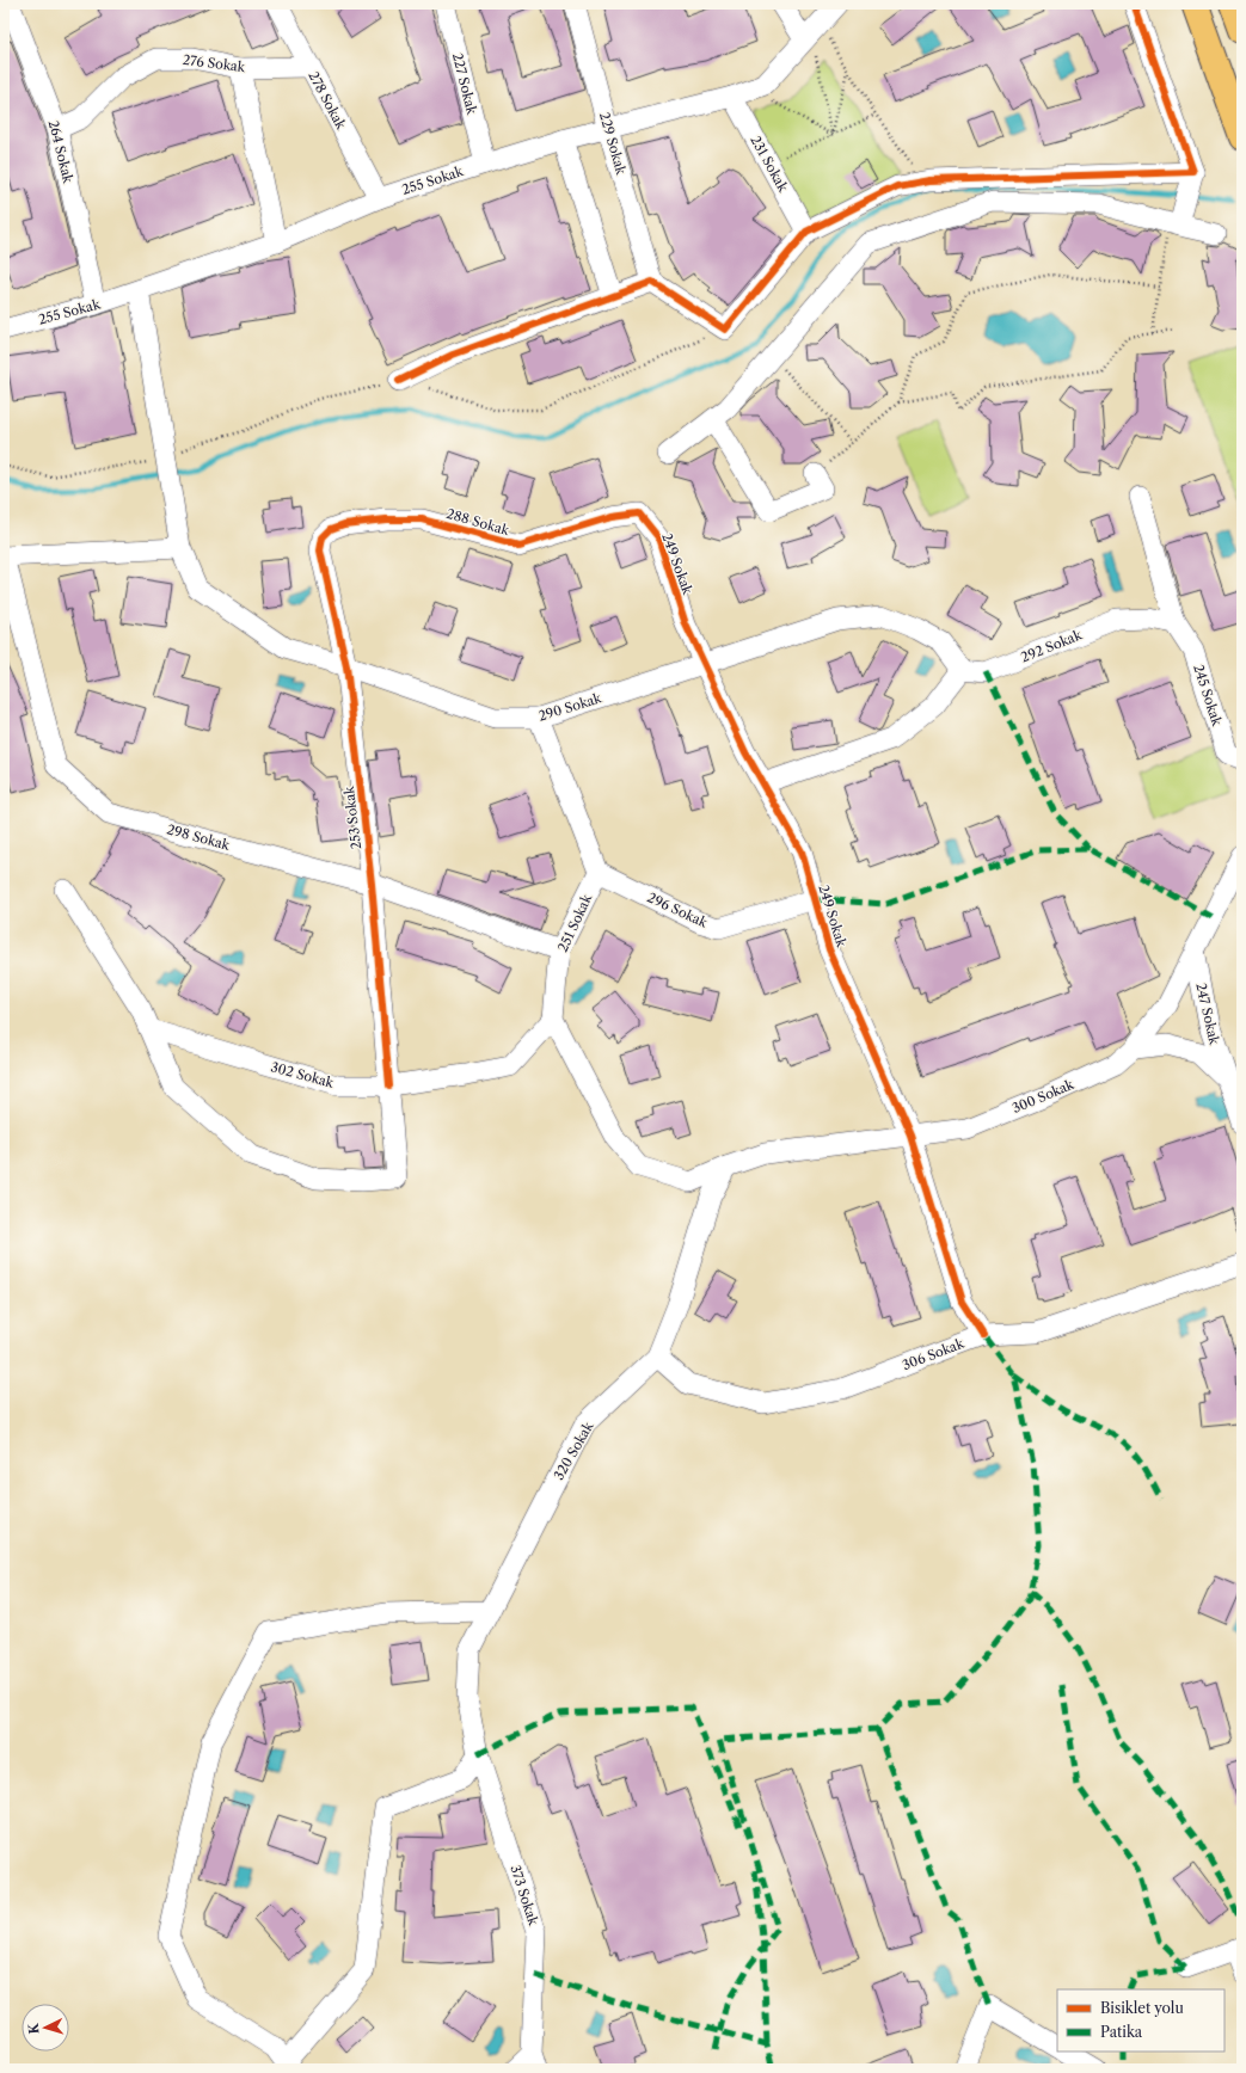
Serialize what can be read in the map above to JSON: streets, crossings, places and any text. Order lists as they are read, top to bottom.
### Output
{
  "streets": {
    "street": [
      "276 Sokak",
      "227 Sokak",
      "278 Sokak",
      "229 Sokak",
      "264 Sokak",
      "231 Sokak",
      "255 Sokak",
      "288 Sokak",
      "249 Sokak",
      "292 Sokak",
      "245 Sokak",
      "290 Sokak",
      "253 Sokak",
      "298 Sokak",
      "296 Sokak",
      "251 Sokak",
      "247 Sokak",
      "302 Sokak",
      "300 Sokak",
      "306 Sokak",
      "320 Sokak",
      "373 Sokak"
    ]
  },
  "crossings": [
    ["276 Sokak", "278 Sokak"],
    ["276 Sokak", "264 Sokak"],
    ["227 Sokak", "255 Sokak"],
    ["278 Sokak", "255 Sokak"],
    ["229 Sokak", "255 Sokak"],
    ["264 Sokak", "255 Sokak"],
    ["231 Sokak", "255 Sokak"],
    ["255 Sokak", "290 Sokak"],
    ["288 Sokak", "249 Sokak"],
    ["288 Sokak", "253 Sokak"],
    ["249 Sokak", "290 Sokak"],
    ["249 Sokak", "296 Sokak"],
    ["249 Sokak", "300 Sokak"],
    ["249 Sokak", "306 Sokak"],
    ["292 Sokak", "245 Sokak"],
    ["292 Sokak", "290 Sokak"],
    ["290 Sokak", "253 Sokak"],
    ["253 Sokak", "298 Sokak"],
    ["253 Sokak", "302 Sokak"],
    ["298 Sokak", "251 Sokak"],
    ["296 Sokak", "251 Sokak"],
    ["251 Sokak", "302 Sokak"],
    ["247 Sokak", "300 Sokak"],
    ["300 Sokak", "320 Sokak"],
    ["306 Sokak", "320 Sokak"],
    ["320 Sokak", "373 Sokak"]
  ],
  "legend": ["Bisiklet yolu", "Patika"],
  "north": "left"
}
